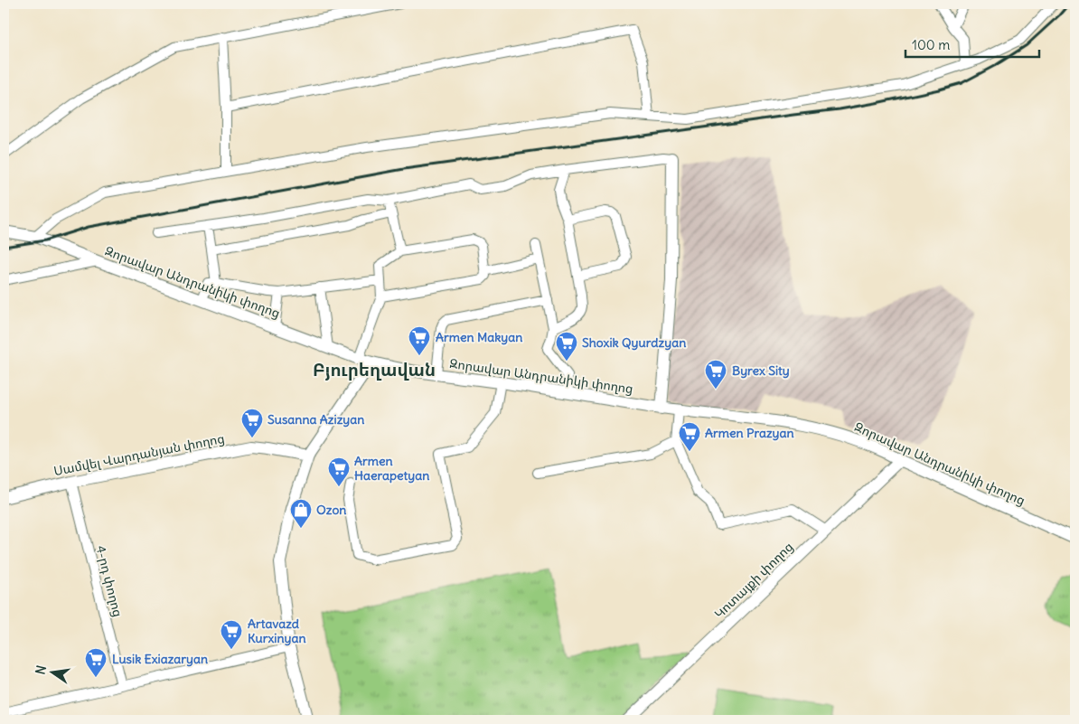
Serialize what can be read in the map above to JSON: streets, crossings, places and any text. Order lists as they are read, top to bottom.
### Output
{
  "streets": {
    "street": [
      "Զորավար Անդրանիկի փողոց",
      "Սամվել Վարդանյան փողոց",
      "Կոտայքի փողոց",
      "4-րդ փողոց"
    ]
  },
  "crossings": [
    ["Զորավար Անդրանիկի փողոց", "Կոտայքի փողոց"],
    ["Սամվել Վարդանյան փողոց", "4-րդ փողոց"]
  ],
  "districts": ["Բյուրեղավան"],
  "places": {
    "supermarket": [
      "Armen Makyan",
      "Shoxik Qyurdzyan",
      "Byrex Sity",
      "Susanna Azizyan",
      "Armen Prazyan",
      "Armen Haerapetyan",
      "Artavazd Kurxinyan",
      "Lusik Exiazaryan"
    ],
    "shop": ["Ozon"]
  },
  "scale_bar": "100 m",
  "north": "left"
}
